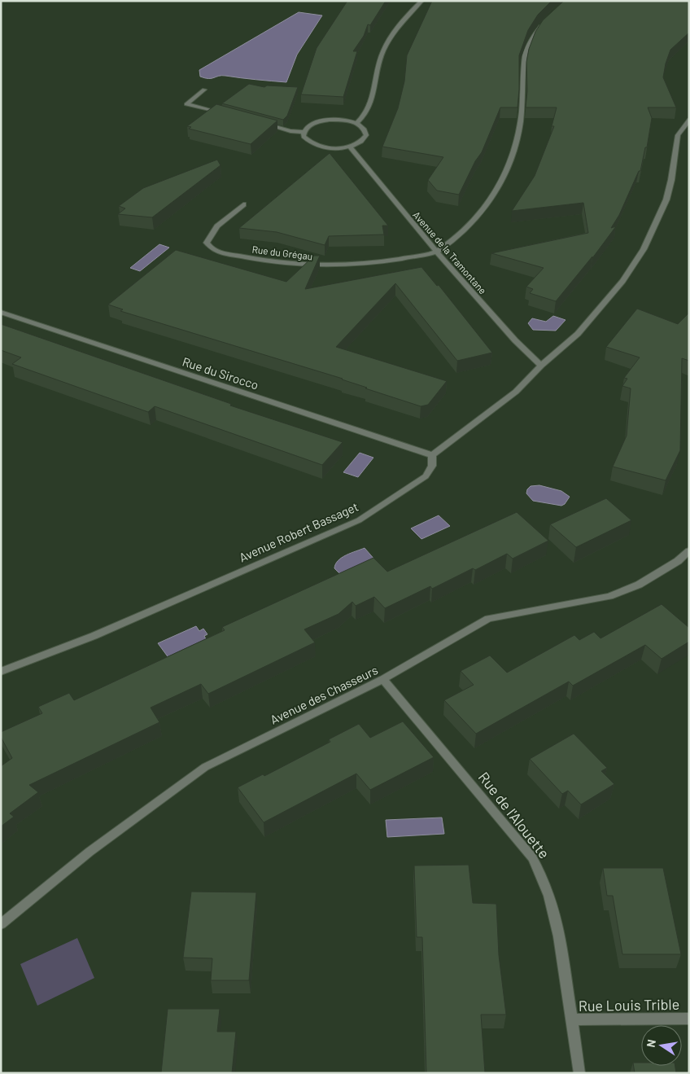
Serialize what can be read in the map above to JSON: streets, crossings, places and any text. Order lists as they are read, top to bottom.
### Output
{
  "streets": {
    "street": [
      "Rue du Grégau",
      "Avenue de la Tramontane",
      "Rue du Sirocco",
      "Avenue Robert Bassaget",
      "Avenue des Chasseurs",
      "Rue de l'Alouette",
      "Rue Louis Trible"
    ]
  },
  "crossings": [
    ["Rue du Grégau", "Avenue de la Tramontane"],
    ["Rue du Sirocco", "Avenue Robert Bassaget"],
    ["Avenue des Chasseurs", "Rue de l'Alouette"],
    ["Rue de l'Alouette", "Rue Louis Trible"]
  ],
  "north": "left"
}
